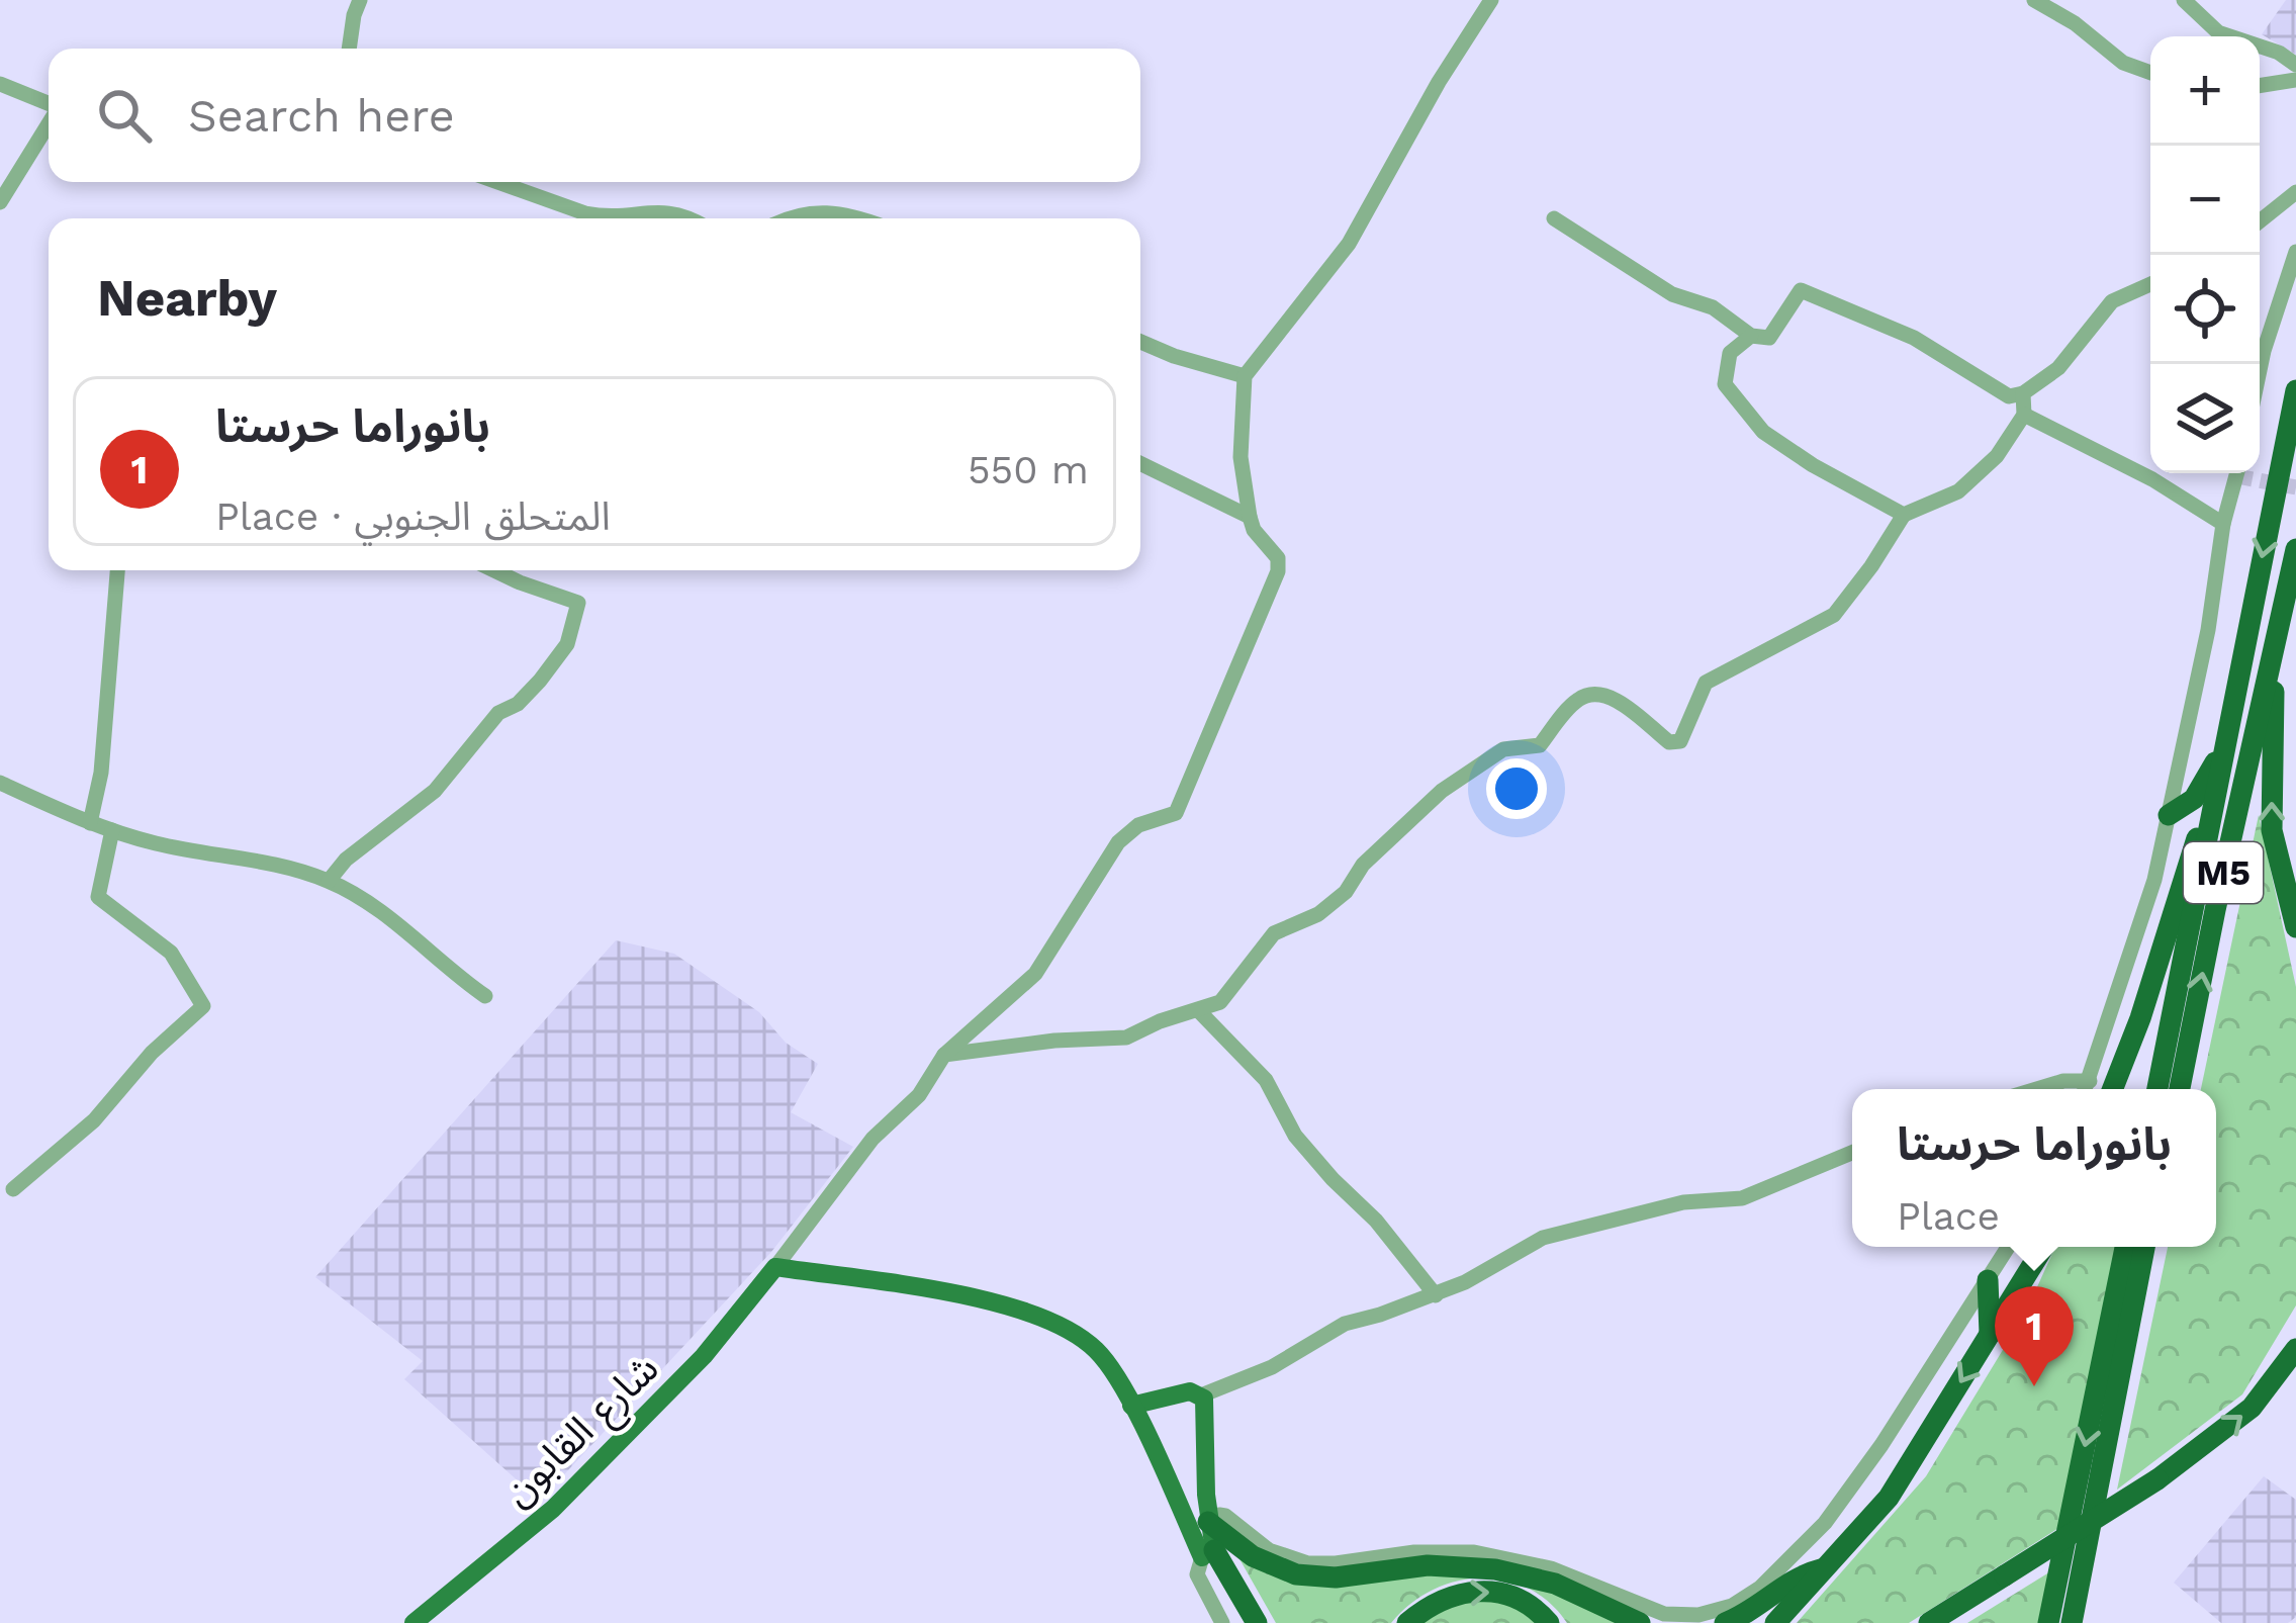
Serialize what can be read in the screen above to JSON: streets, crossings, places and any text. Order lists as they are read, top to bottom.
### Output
{
  "streets": {
    "highway": ["M5"],
    "main road": ["شارع القابون"]
  },
  "page": {
    "map_buttons": ["+", "−"],
    "search": "Search here",
    "heading": "Nearby",
    "list": [
      {
        "mark": "1",
        "name": "بانوراما حرستا",
        "note": "Place · المتحلق الجنوبي",
        "value": "550 m"
      }
    ],
    "popup": ["بانوراما حرستا", "Place"],
    "pins": "1"
  }
}
